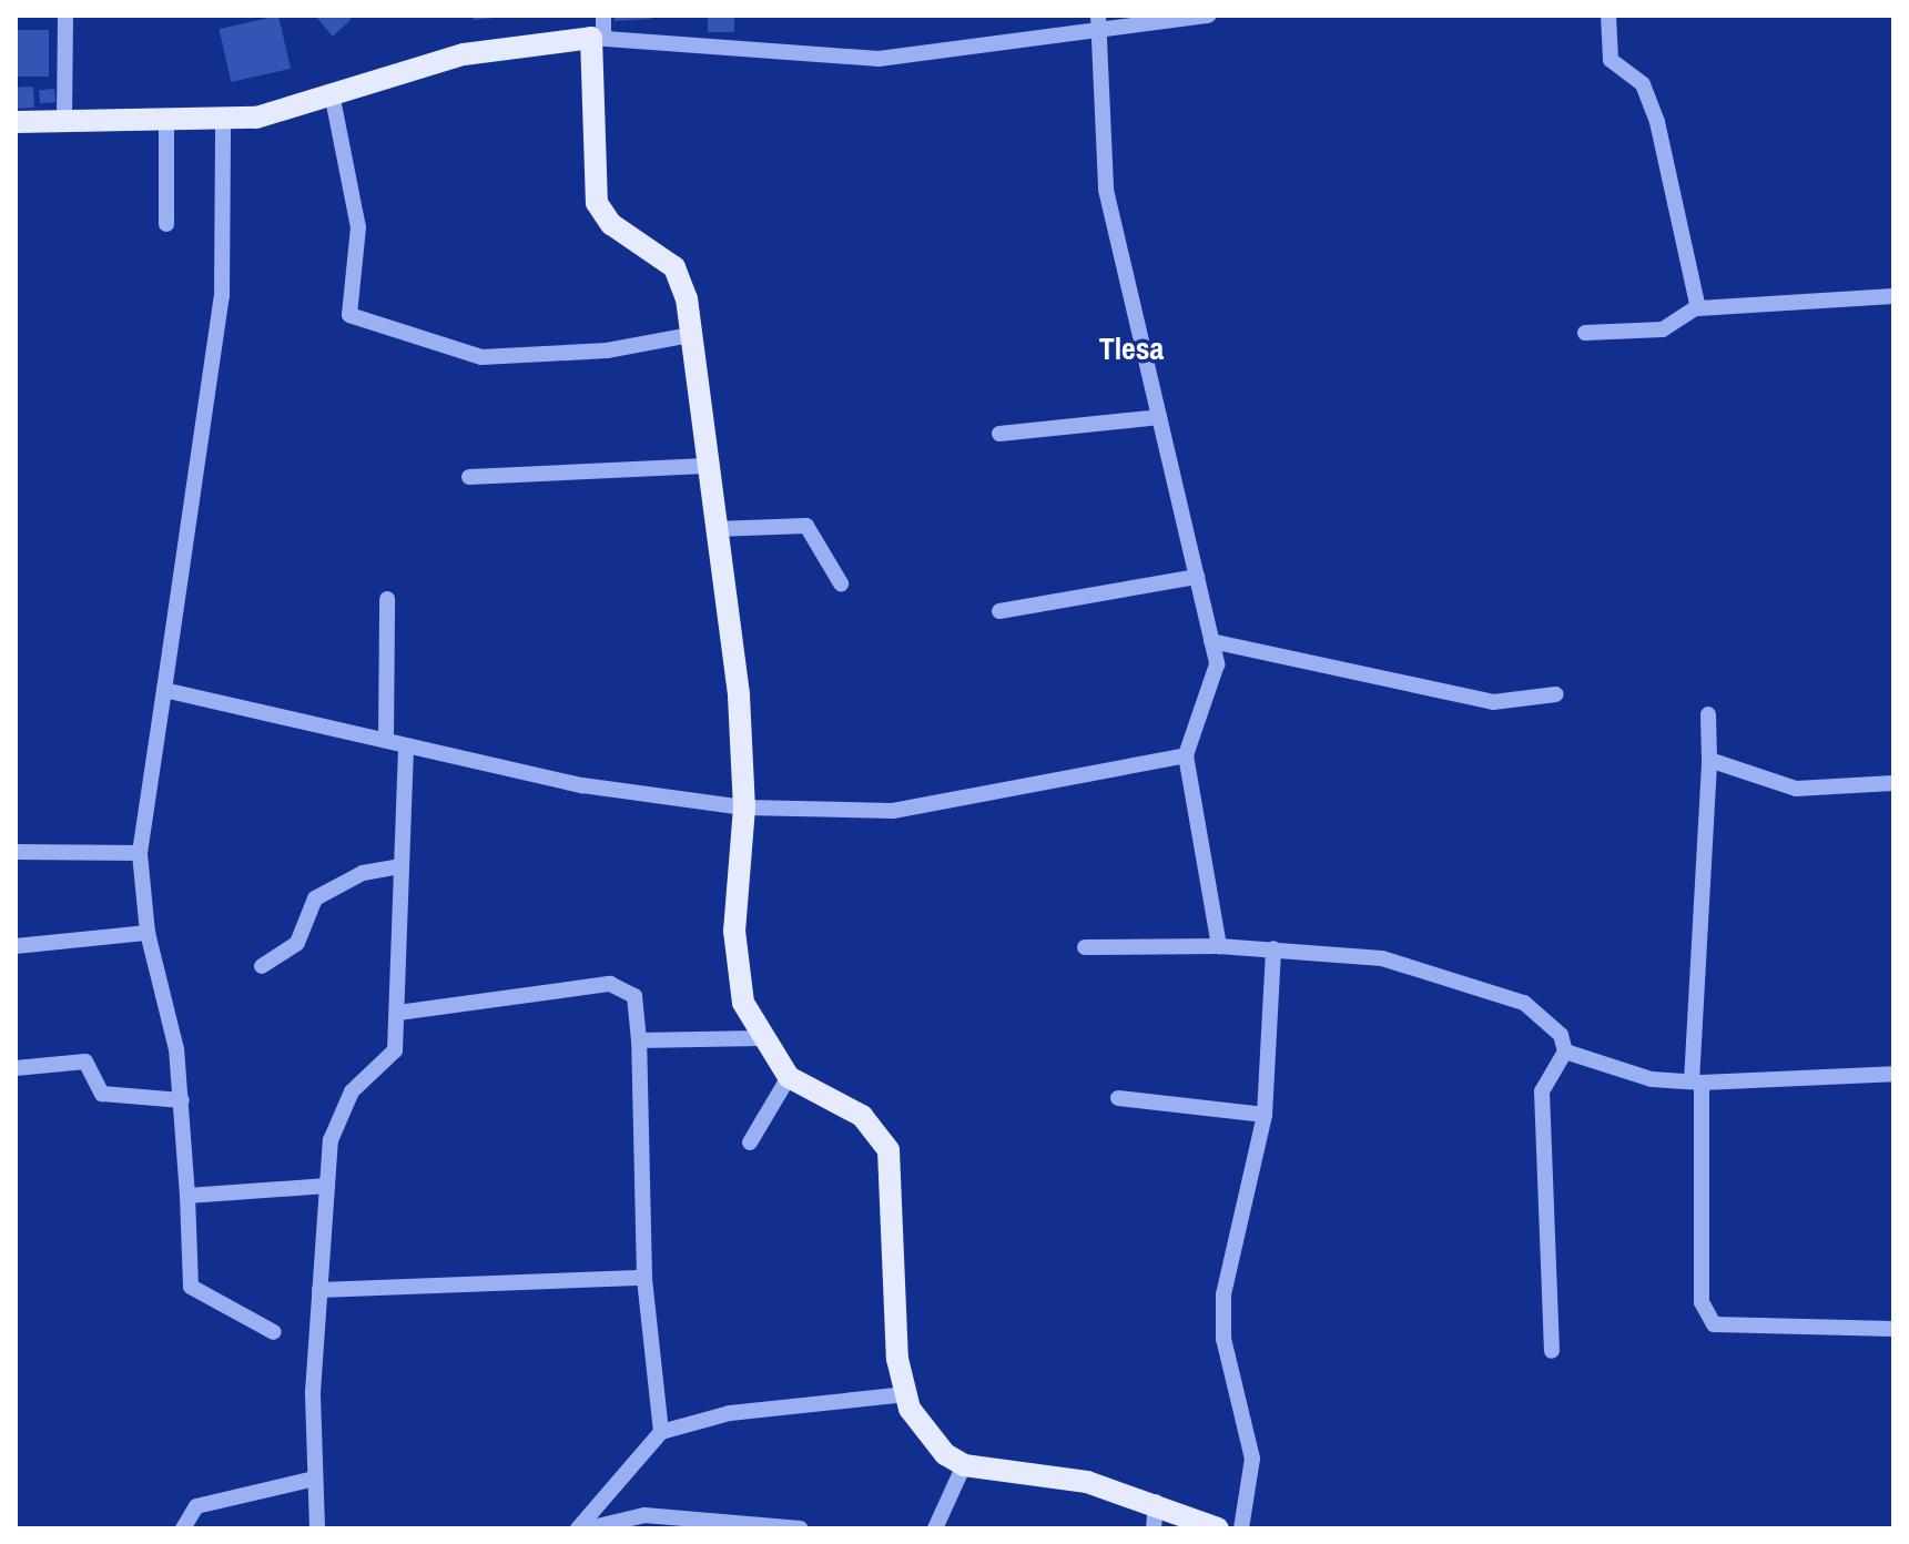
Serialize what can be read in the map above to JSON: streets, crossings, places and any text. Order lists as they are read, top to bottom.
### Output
{
  "districts": ["Tlesa"]
}
